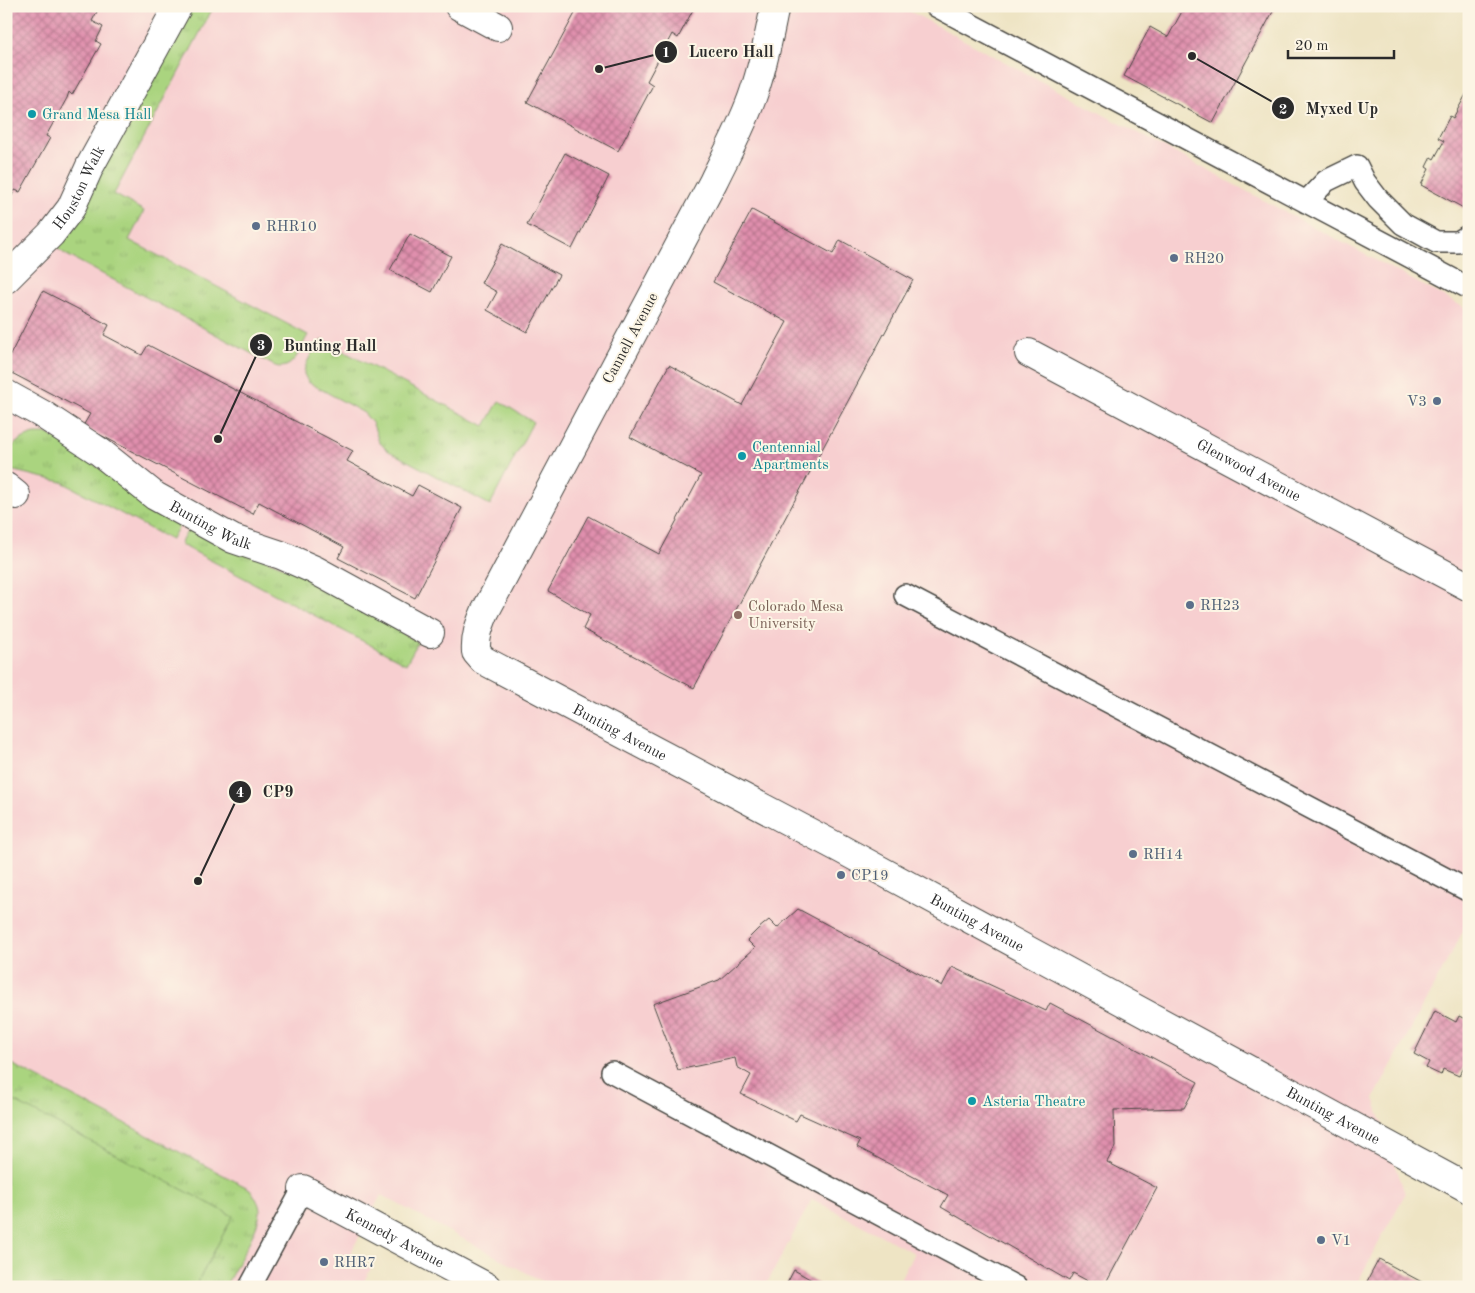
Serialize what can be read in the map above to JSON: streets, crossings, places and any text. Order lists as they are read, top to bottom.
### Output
{
  "streets": {
    "street": [
      "Houston Walk",
      "Cannell Avenue",
      "Glenwood Avenue",
      "Bunting Walk",
      "Bunting Avenue",
      "Kennedy Avenue"
    ]
  },
  "crossings": [
    ["Cannell Avenue", "Bunting Avenue"]
  ],
  "places": [
    "Myxed Up",
    "Lucero Hall",
    "Grand Mesa Hall",
    "RHR10",
    "RH20",
    "V3",
    "Bunting Hall",
    "Centennial Apartments",
    "RH23",
    "Colorado Mesa University",
    "RH14",
    "CP19",
    "CP9",
    "Asteria Theatre",
    "V1",
    "RHR7"
  ],
  "scale_bar": "20 m"
}
